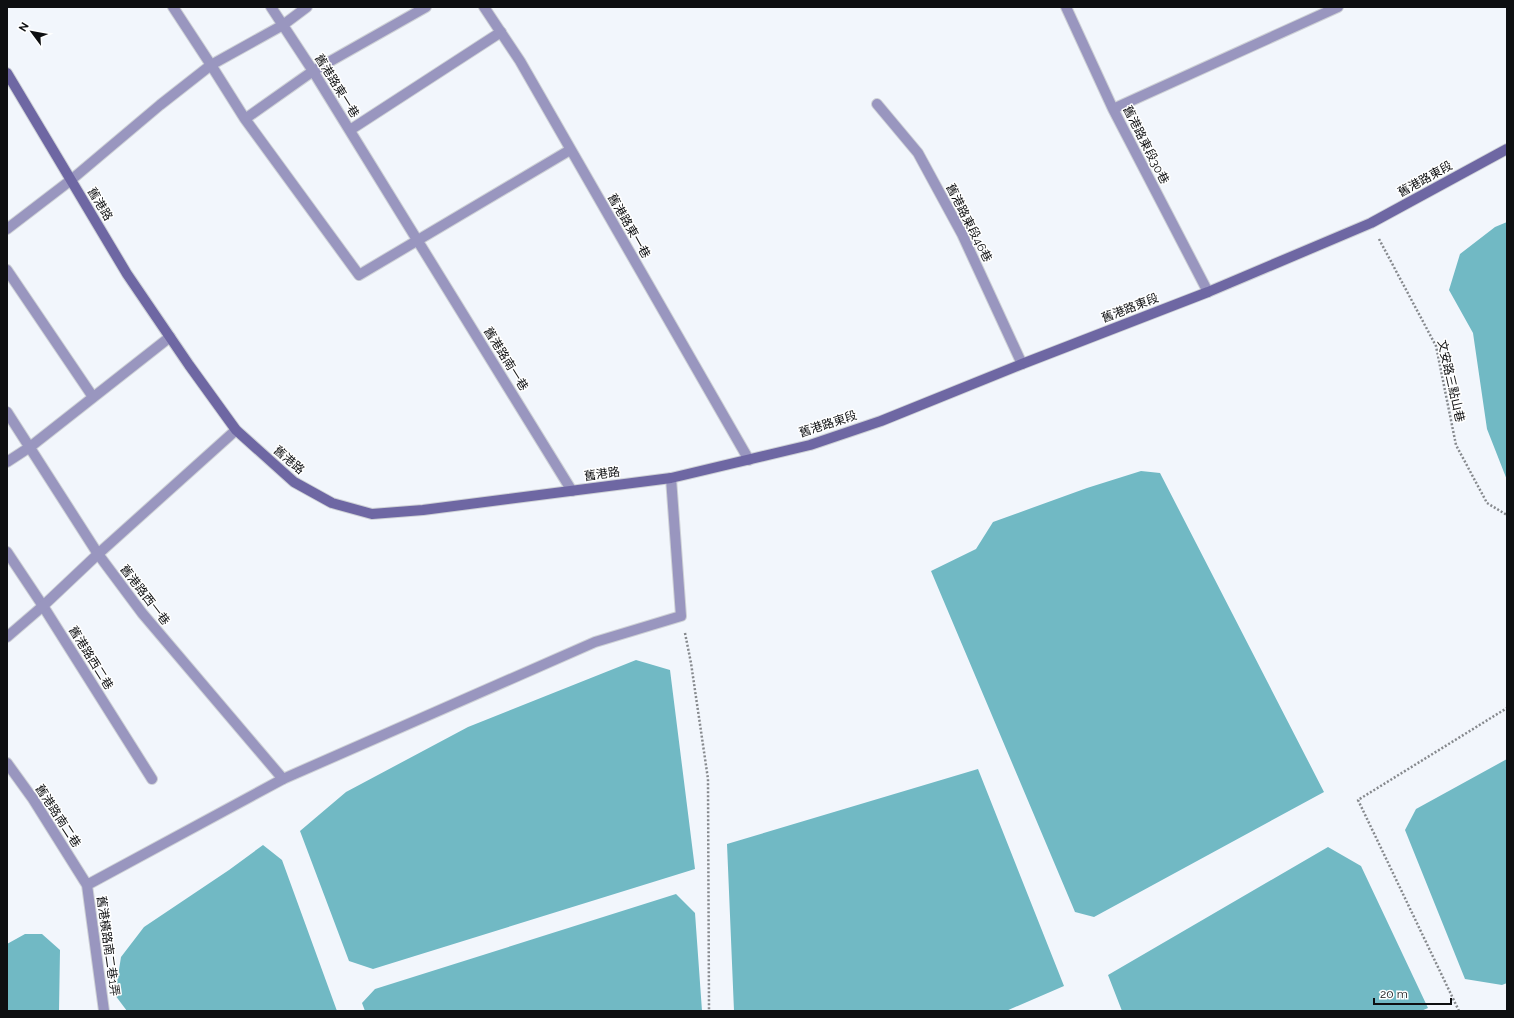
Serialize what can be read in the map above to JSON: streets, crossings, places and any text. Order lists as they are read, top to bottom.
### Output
{
  "streets": {
    "street": [
      "舊港路東一巷",
      "舊港路東段30巷",
      "舊港路東段",
      "舊港路",
      "舊港路東段46巷",
      "舊港路南一巷",
      "舊港路西一巷",
      "舊港路西二巷",
      "舊港路南二巷",
      "舊港橫路南二巷1弄"
    ],
    "path": ["文安路三點山巷"]
  },
  "crossings": [
    ["舊港路東一巷", "舊港路東段"],
    ["舊港路東一巷", "舊港路"],
    ["舊港路東一巷", "舊港路南一巷"],
    ["舊港路東段30巷", "舊港路東段"],
    ["舊港路東段", "舊港路"],
    ["舊港路東段", "舊港路東段46巷"],
    ["舊港路東段", "文安路三點山巷"],
    ["舊港路", "舊港路南一巷"],
    ["舊港路南二巷", "舊港橫路南二巷1弄"]
  ],
  "scale_bar": "20 m",
  "north": "top left"
}
